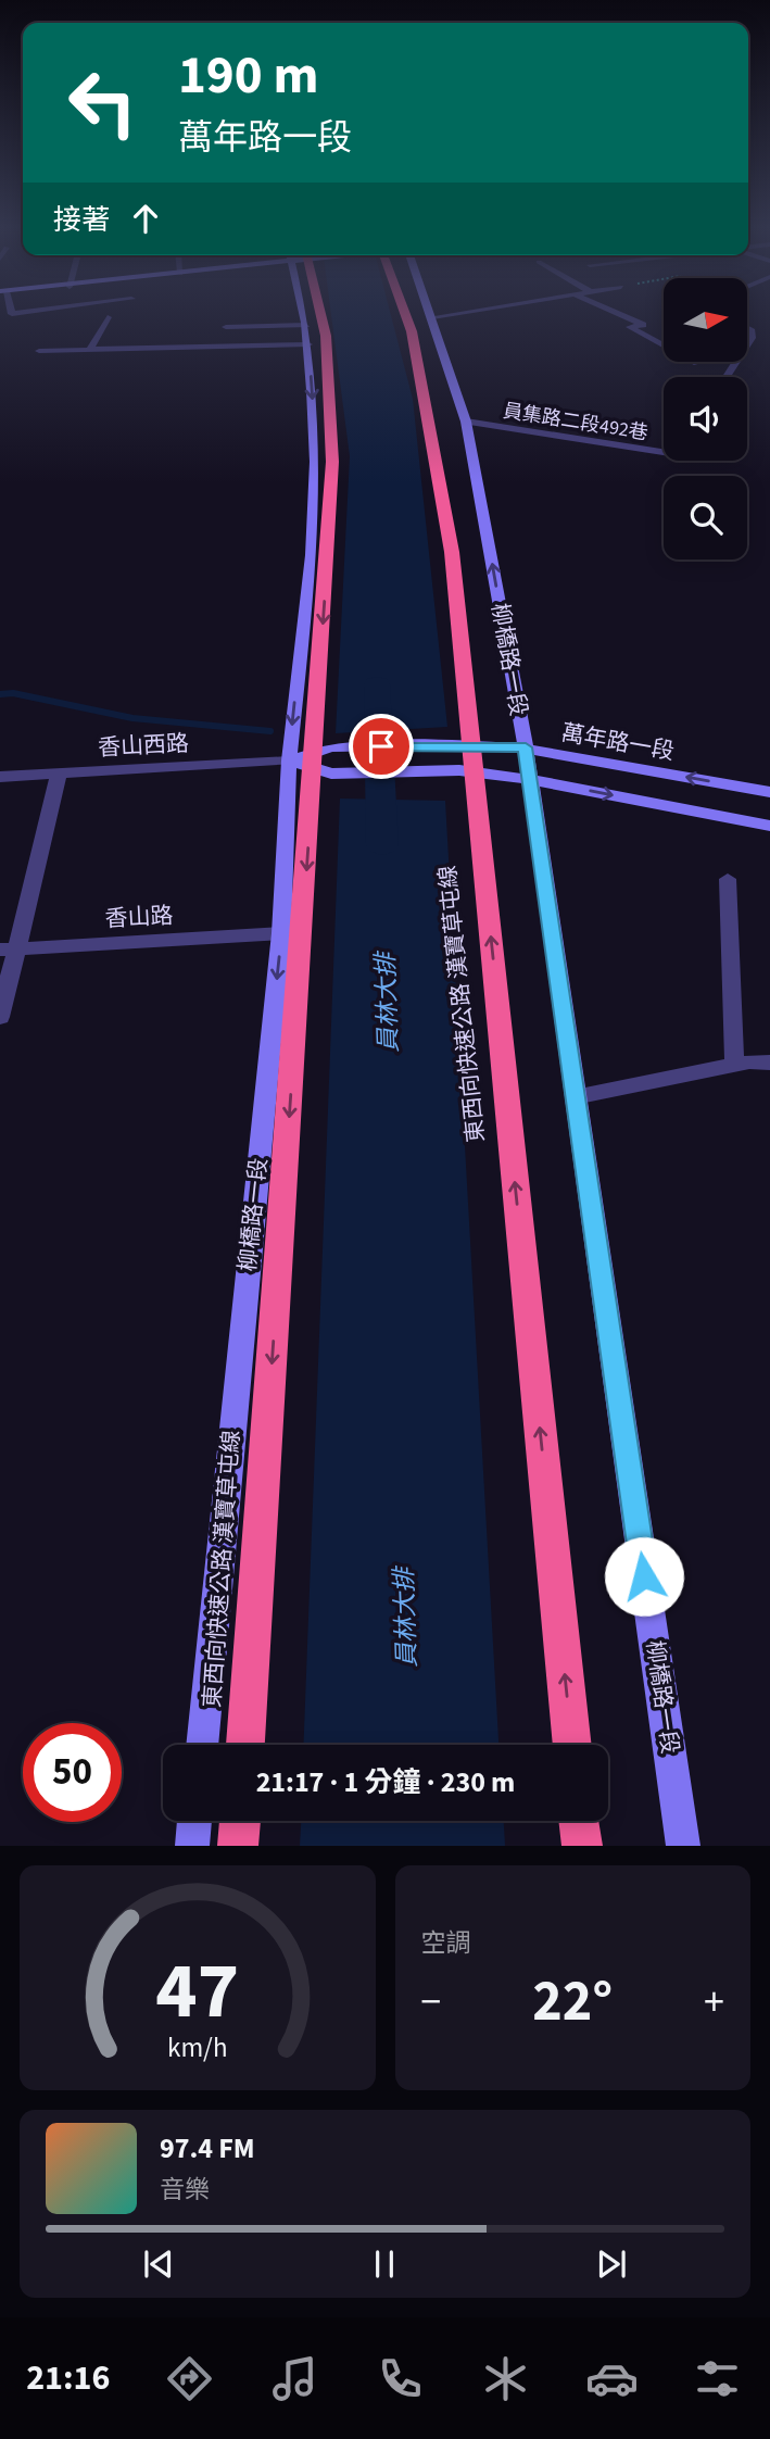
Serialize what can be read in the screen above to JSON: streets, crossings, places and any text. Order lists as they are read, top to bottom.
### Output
{
  "streets": {
    "highway": ["東西向快速公路 漢寶草屯線"],
    "main road": ["柳橋路一段", "萬年路一段"],
    "street": ["香山西路", "香山路"],
    "lane": ["員集路二段492巷"]
  },
  "crossings": [
    ["員集路二段492巷", "柳橋路一段"],
    ["柳橋路一段", "萬年路一段"],
    ["柳橋路一段", "香山西路"],
    ["柳橋路一段", "香山路"],
    ["萬年路一段", "香山西路"]
  ],
  "water": ["員林大排"],
  "north": "right",
  "page": {
    "turn": ["190 m", "萬年路一段"],
    "then": "接著",
    "limit": "50",
    "trip": "21:17 · 1 分鐘 · 230 m",
    "tile": "空調",
    "heat": ["−", "22°", "+"],
    "song": ["97.4 FM", "音樂"],
    "tabs": "21:16",
    "gauge": ["47", "km/h"]
  }
}
